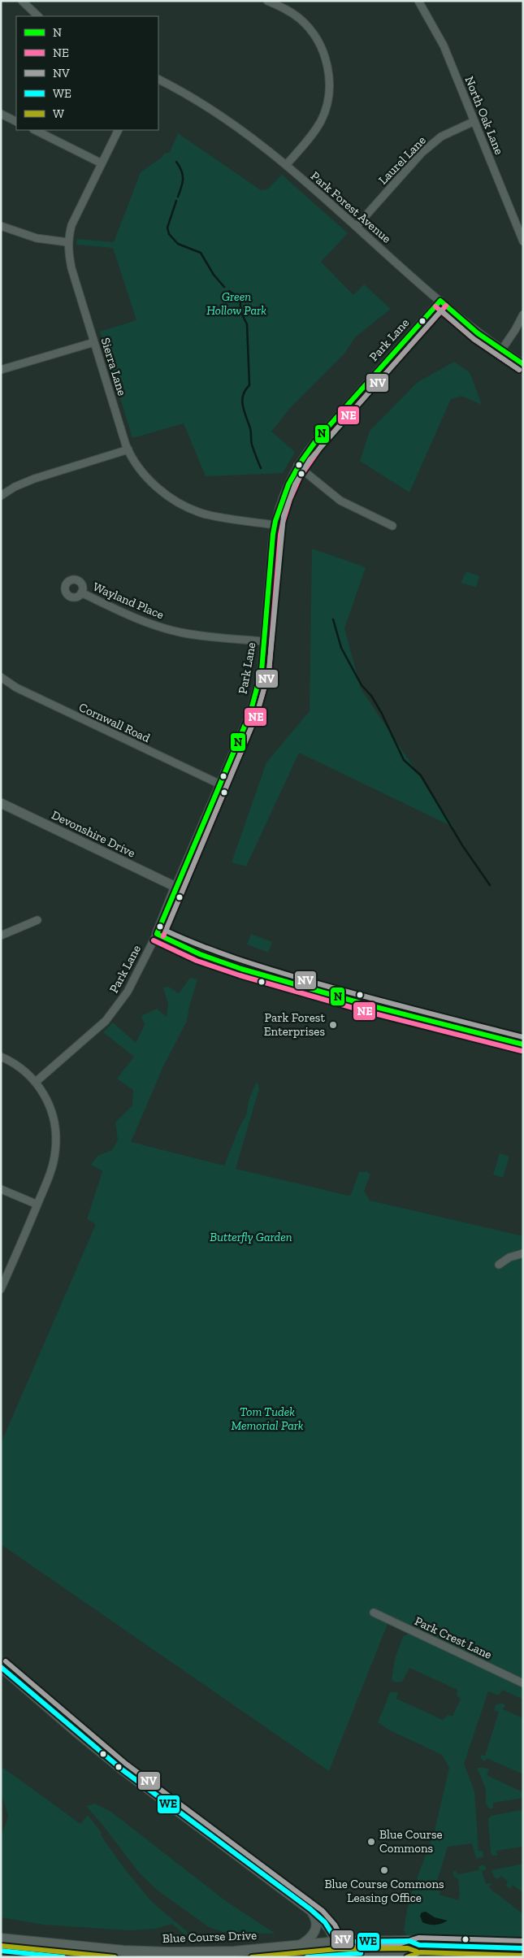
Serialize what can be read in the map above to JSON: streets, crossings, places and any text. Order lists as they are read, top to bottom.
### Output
{
  "streets": {
    "main road": ["Blue Course Drive"],
    "street": [
      "North Oak Lane",
      "Laurel Lane",
      "Park Forest Avenue",
      "Park Lane",
      "Sierra Lane",
      "Wayland Place",
      "Cornwall Road",
      "Devonshire Drive",
      "Park Crest Lane"
    ]
  },
  "crossings": [
    ["North Oak Lane", "Laurel Lane"],
    ["Laurel Lane", "Park Forest Avenue"],
    ["Park Forest Avenue", "Park Lane"],
    ["Park Lane", "Sierra Lane"],
    ["Park Lane", "Wayland Place"],
    ["Park Lane", "Cornwall Road"],
    ["Park Lane", "Devonshire Drive"]
  ],
  "parks": ["Green Hollow Park", "Butterfly Garden", "Tom Tudek Memorial Park"],
  "places": ["Park Forest Enterprises", "Blue Course Commons", "Blue Course Commons Leasing Office"],
  "lines": [
    "transit line N",
    "transit line NE",
    "transit line NV",
    "transit line WE",
    "transit line W"
  ],
  "legend": [
    "N",
    "NE",
    "NV",
    "WE",
    "W"
  ]
}
